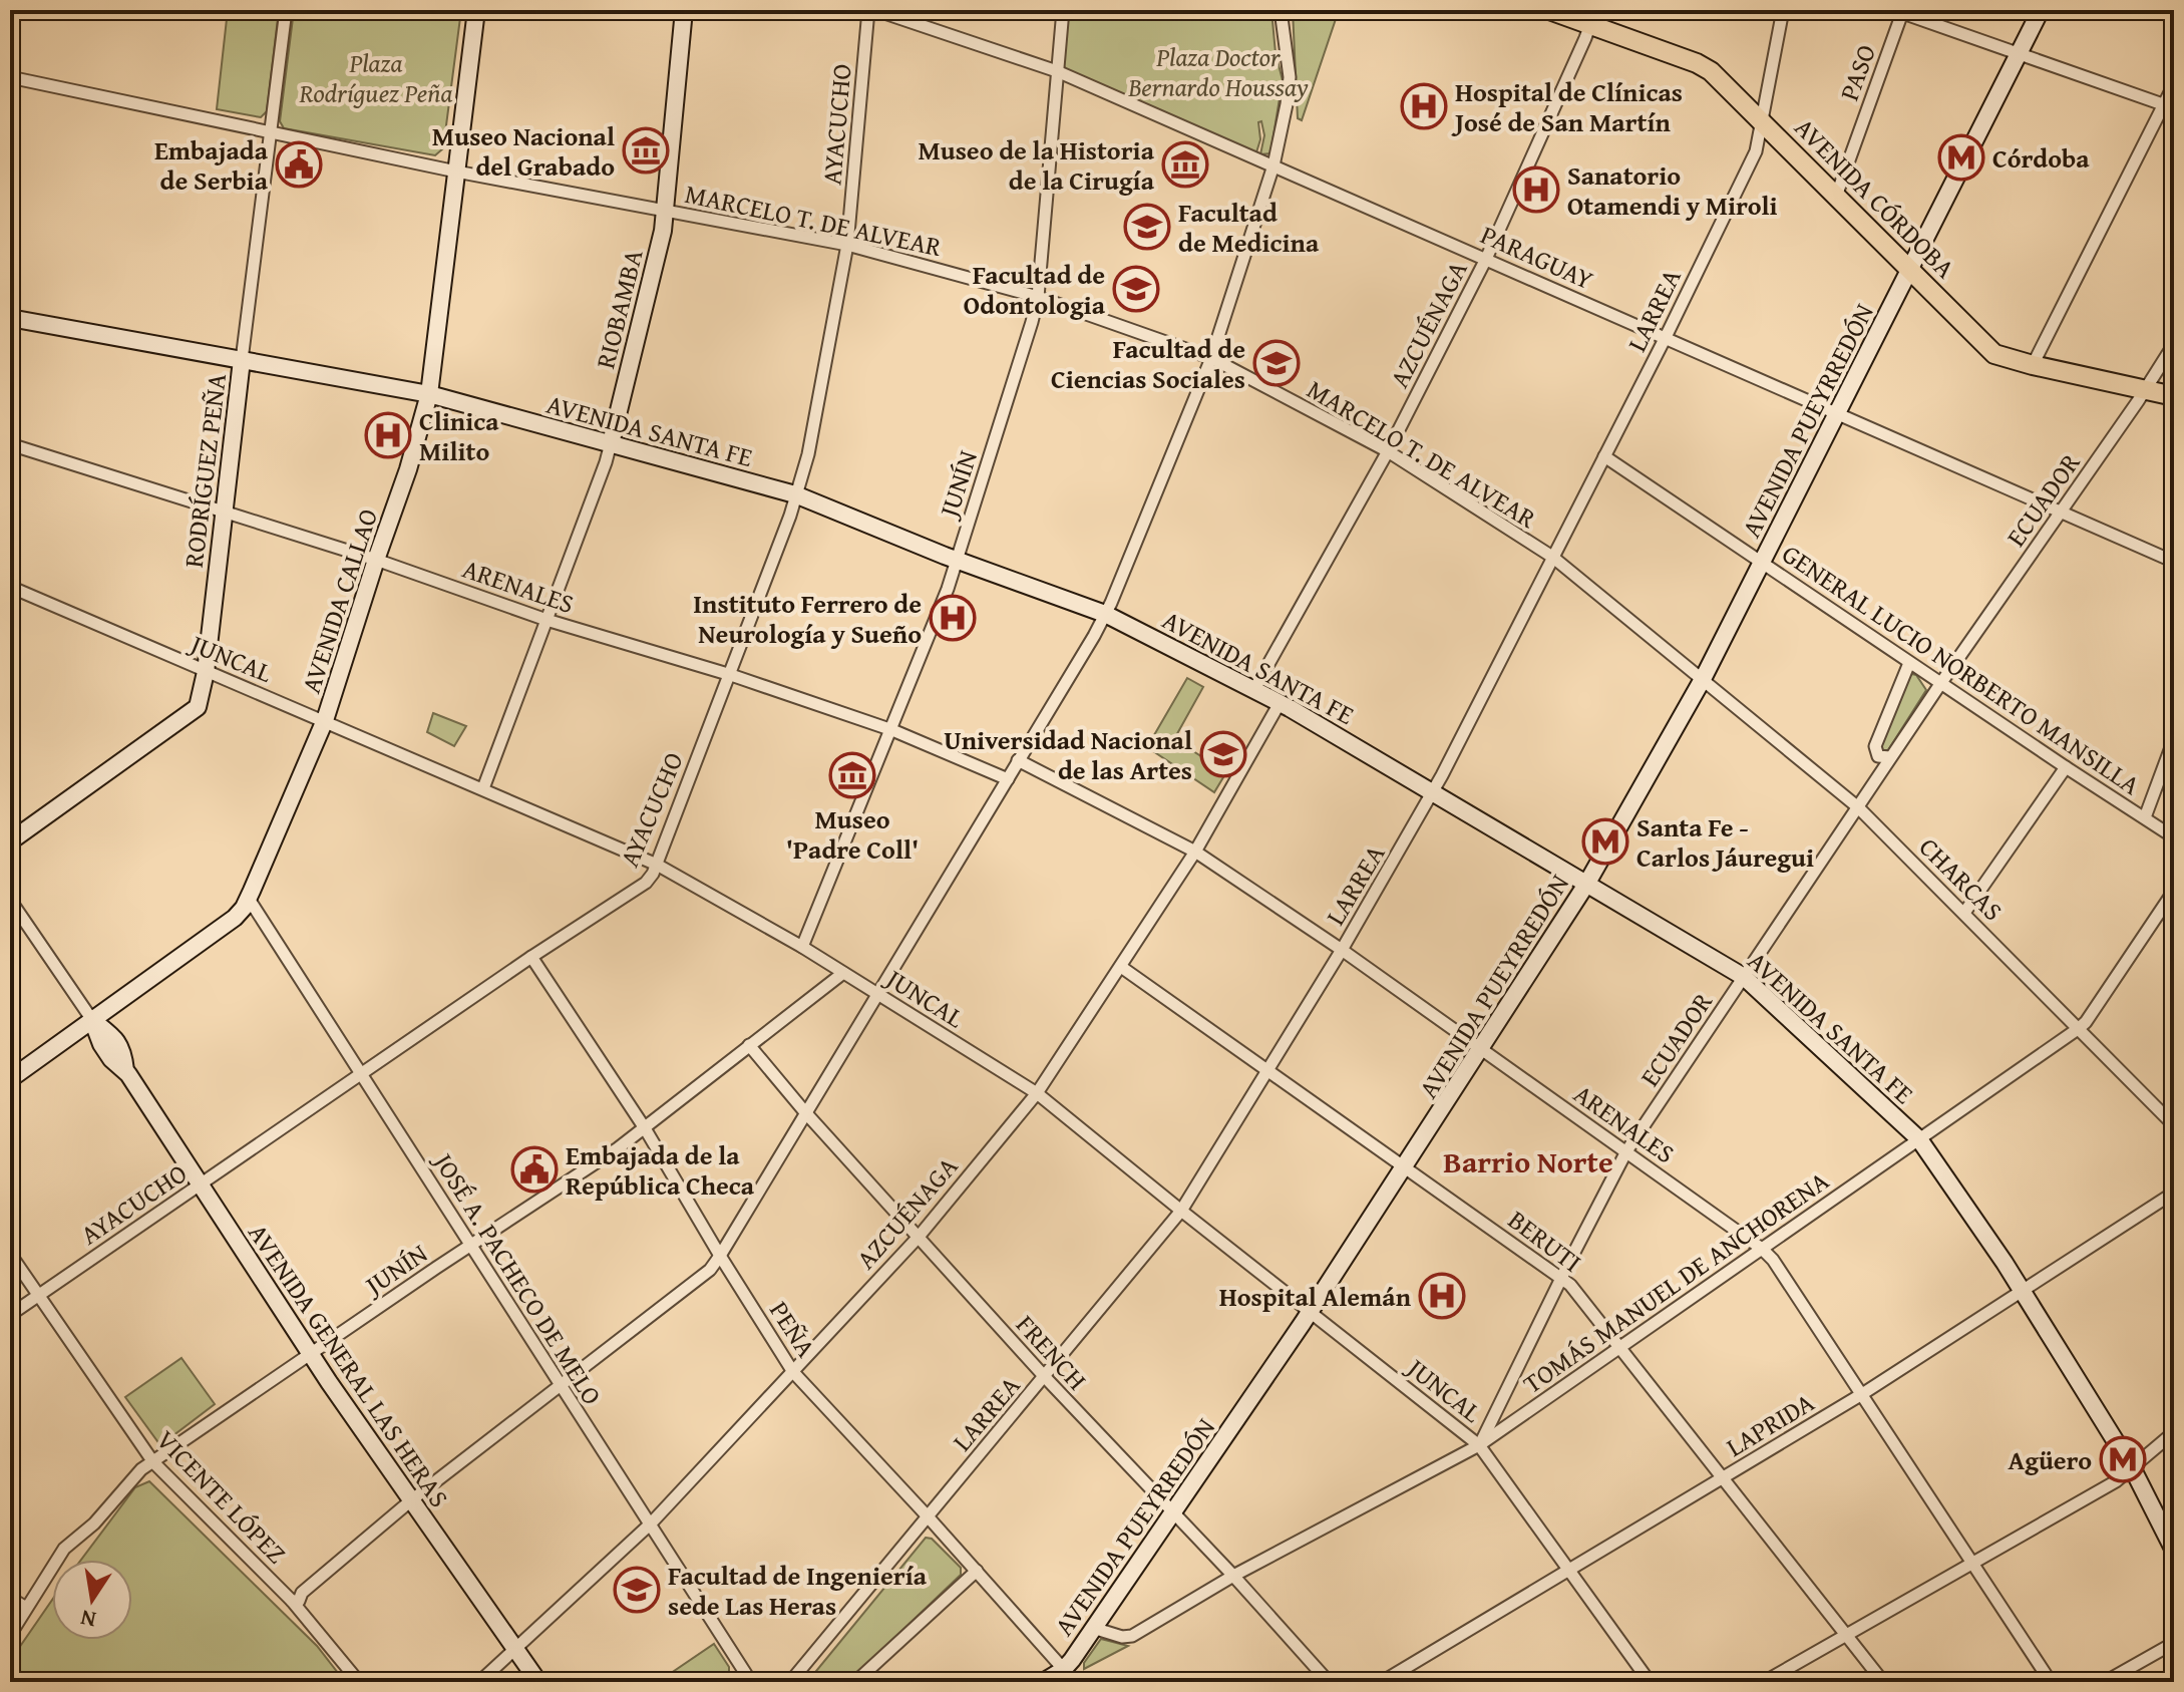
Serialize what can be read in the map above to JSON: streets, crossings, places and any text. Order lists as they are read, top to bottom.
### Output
{
  "streets": {
    "main road": [
      "AVENIDA CÓRDOBA",
      "RIOBAMBA",
      "AVENIDA PUEYRREDÓN",
      "AVENIDA SANTA FE",
      "RODRÍGUEZ PEÑA",
      "AVENIDA CALLAO",
      "AVENIDA GENERAL LAS HERAS"
    ],
    "street": [
      "PASO",
      "AYACUCHO",
      "MARCELO T. DE ALVEAR",
      "PARAGUAY",
      "LARREA",
      "AZCUÉNAGA",
      "JUNÍN",
      "ECUADOR",
      "ARENALES",
      "JUNCAL",
      "GENERAL LUCIO NORBERTO MANSILLA",
      "CHARCAS",
      "BERUTI",
      "JOSÉ A. PACHECO DE MELO",
      "TOMÁS MANUEL DE ANCHORENA",
      "PEÑA",
      "FRENCH",
      "LAPRIDA",
      "VICENTE LÓPEZ"
    ]
  },
  "crossings": [
    ["PASO", "AVENIDA CÓRDOBA"],
    ["AYACUCHO", "MARCELO T. DE ALVEAR"],
    ["AYACUCHO", "AVENIDA SANTA FE"],
    ["AYACUCHO", "ARENALES"],
    ["AYACUCHO", "JUNCAL"],
    ["AYACUCHO", "JOSÉ A. PACHECO DE MELO"],
    ["AYACUCHO", "PEÑA"],
    ["AYACUCHO", "AVENIDA GENERAL LAS HERAS"],
    ["AYACUCHO", "VICENTE LÓPEZ"],
    ["AVENIDA CÓRDOBA", "LARREA"],
    ["AVENIDA CÓRDOBA", "AZCUÉNAGA"],
    ["AVENIDA CÓRDOBA", "AVENIDA PUEYRREDÓN"],
    ["AVENIDA CÓRDOBA", "ECUADOR"],
    ["MARCELO T. DE ALVEAR", "RIOBAMBA"],
    ["MARCELO T. DE ALVEAR", "LARREA"],
    ["MARCELO T. DE ALVEAR", "AZCUÉNAGA"],
    ["MARCELO T. DE ALVEAR", "AVENIDA PUEYRREDÓN"],
    ["MARCELO T. DE ALVEAR", "RODRÍGUEZ PEÑA"],
    ["MARCELO T. DE ALVEAR", "JUNÍN"],
    ["MARCELO T. DE ALVEAR", "AVENIDA CALLAO"],
    ["MARCELO T. DE ALVEAR", "CHARCAS"],
    ["PARAGUAY", "LARREA"],
    ["PARAGUAY", "AZCUÉNAGA"],
    ["PARAGUAY", "AVENIDA PUEYRREDÓN"],
    ["PARAGUAY", "JUNÍN"],
    ["PARAGUAY", "ECUADOR"],
    ["RIOBAMBA", "AVENIDA SANTA FE"],
    ["RIOBAMBA", "ARENALES"],
    ["RIOBAMBA", "JUNCAL"],
    ["LARREA", "AVENIDA SANTA FE"],
    ["LARREA", "ARENALES"],
    ["LARREA", "JUNCAL"],
    ["LARREA", "GENERAL LUCIO NORBERTO MANSILLA"],
    ["LARREA", "BERUTI"],
    ["LARREA", "PEÑA"],
    ["LARREA", "FRENCH"],
    ["AZCUÉNAGA", "AVENIDA SANTA FE"],
    ["AZCUÉNAGA", "ARENALES"],
    ["AZCUÉNAGA", "JUNCAL"],
    ["AZCUÉNAGA", "BERUTI"],
    ["AZCUÉNAGA", "JOSÉ A. PACHECO DE MELO"],
    ["AZCUÉNAGA", "PEÑA"],
    ["AZCUÉNAGA", "FRENCH"],
    ["AZCUÉNAGA", "AVENIDA GENERAL LAS HERAS"],
    ["AVENIDA PUEYRREDÓN", "AVENIDA SANTA FE"],
    ["AVENIDA PUEYRREDÓN", "ARENALES"],
    ["AVENIDA PUEYRREDÓN", "JUNCAL"],
    ["AVENIDA PUEYRREDÓN", "GENERAL LUCIO NORBERTO MANSILLA"],
    ["AVENIDA PUEYRREDÓN", "CHARCAS"],
    ["AVENIDA PUEYRREDÓN", "BERUTI"],
    ["AVENIDA PUEYRREDÓN", "TOMÁS MANUEL DE ANCHORENA"],
    ["AVENIDA PUEYRREDÓN", "PEÑA"],
    ["AVENIDA PUEYRREDÓN", "FRENCH"],
    ["AVENIDA SANTA FE", "RODRÍGUEZ PEÑA"],
    ["AVENIDA SANTA FE", "JUNÍN"],
    ["AVENIDA SANTA FE", "ECUADOR"],
    ["AVENIDA SANTA FE", "AVENIDA CALLAO"],
    ["AVENIDA SANTA FE", "TOMÁS MANUEL DE ANCHORENA"],
    ["AVENIDA SANTA FE", "LAPRIDA"],
    ["RODRÍGUEZ PEÑA", "ARENALES"],
    ["RODRÍGUEZ PEÑA", "JUNCAL"],
    ["JUNÍN", "ARENALES"],
    ["JUNÍN", "JUNCAL"],
    ["JUNÍN", "JOSÉ A. PACHECO DE MELO"],
    ["JUNÍN", "PEÑA"],
    ["JUNÍN", "FRENCH"],
    ["JUNÍN", "AVENIDA GENERAL LAS HERAS"],
    ["JUNÍN", "VICENTE LÓPEZ"],
    ["ECUADOR", "ARENALES"],
    ["ECUADOR", "JUNCAL"],
    ["ECUADOR", "GENERAL LUCIO NORBERTO MANSILLA"],
    ["ECUADOR", "CHARCAS"],
    ["ECUADOR", "BERUTI"],
    ["ECUADOR", "TOMÁS MANUEL DE ANCHORENA"],
    ["ARENALES", "AVENIDA CALLAO"],
    ["ARENALES", "TOMÁS MANUEL DE ANCHORENA"],
    ["ARENALES", "LAPRIDA"],
    ["AVENIDA CALLAO", "JUNCAL"],
    ["AVENIDA CALLAO", "JOSÉ A. PACHECO DE MELO"],
    ["AVENIDA CALLAO", "AVENIDA GENERAL LAS HERAS"],
    ["JUNCAL", "TOMÁS MANUEL DE ANCHORENA"],
    ["JUNCAL", "LAPRIDA"],
    ["CHARCAS", "TOMÁS MANUEL DE ANCHORENA"],
    ["BERUTI", "TOMÁS MANUEL DE ANCHORENA"],
    ["BERUTI", "LAPRIDA"],
    ["TOMÁS MANUEL DE ANCHORENA", "FRENCH"]
  ],
  "districts": ["Barrio Norte"],
  "parks": ["Plaza Doctor Bernardo Houssay", "Plaza Rodríguez Peña"],
  "places": {
    "hospital": [
      "Hospital de Clínicas José de San Martín",
      "Sanatorio Otamendi y Miroli",
      "Clinica Milito",
      "Instituto Ferrero de Neurología y Sueño",
      "Hospital Alemán"
    ],
    "museum": ["Museo Nacional del Grabado", "Museo de la Historia de la Cirugía", "Museo 'Padre Coll'"],
    "metro station": ["Córdoba", "Santa Fe - Carlos Jáuregui", "Agüero"],
    "public building": ["Embajada de Serbia", "Embajada de la República Checa"],
    "school or university": [
      "Facultad de Medicina",
      "Facultad de Odontologia",
      "Facultad de Ciencias Sociales",
      "Universidad Nacional de las Artes",
      "Facultad de Ingeniería sede Las Heras"
    ]
  },
  "north": "bottom"
}
